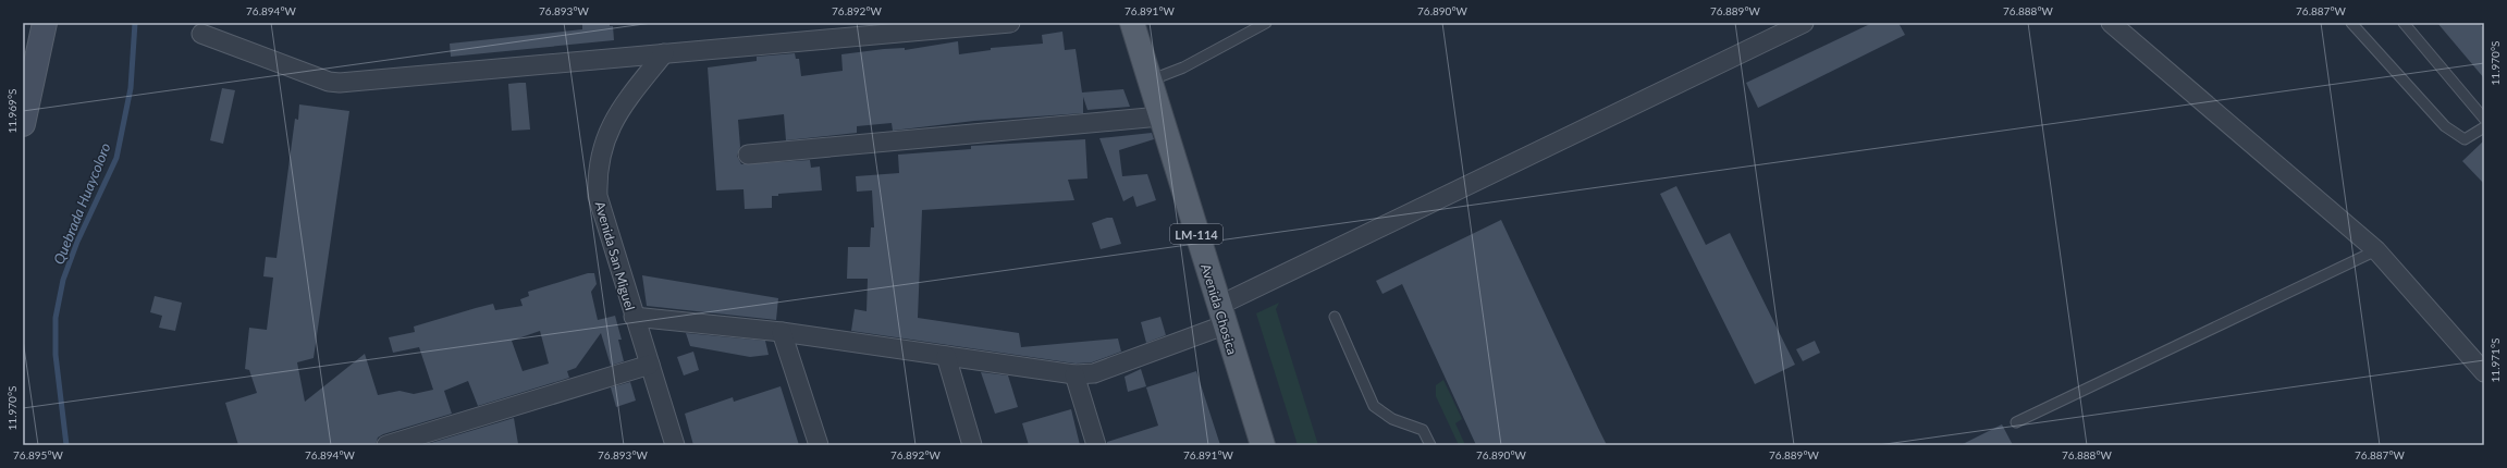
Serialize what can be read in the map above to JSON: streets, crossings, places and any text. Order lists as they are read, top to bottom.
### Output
{
  "streets": {
    "main road": ["LM-114", "Avenida Chosica"],
    "street": ["Avenida San Miguel"]
  },
  "water": ["Quebrada Huaycoloro"],
  "coordinates": [
    "76.894°W",
    "76.893°W",
    "76.892°W",
    "76.891°W",
    "76.890°W",
    "76.889°W",
    "76.888°W",
    "76.887°W",
    "11.970°S",
    "11.969°S",
    "11.971°S",
    "76.895°W"
  ]
}
